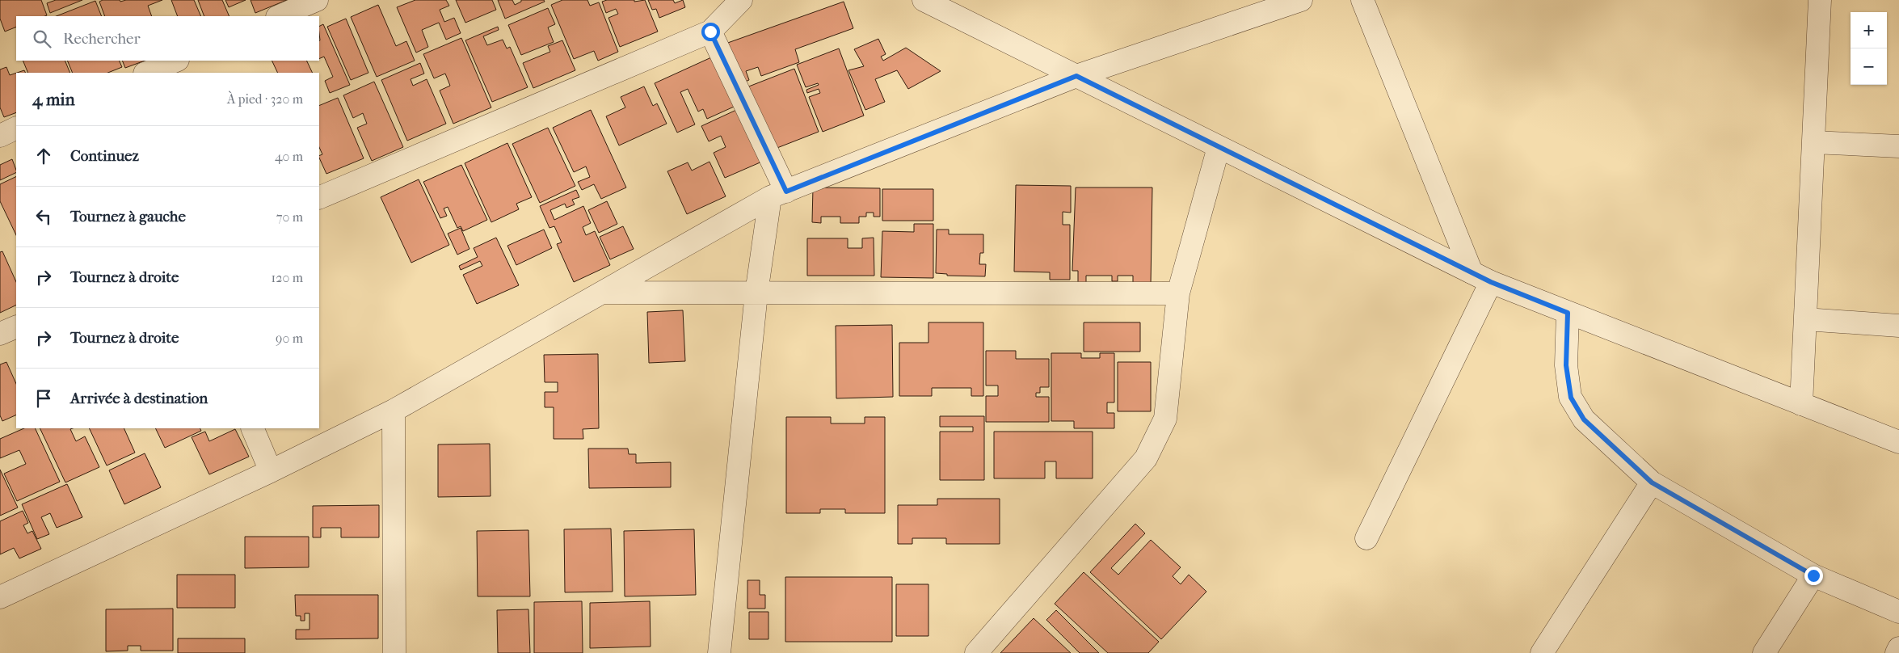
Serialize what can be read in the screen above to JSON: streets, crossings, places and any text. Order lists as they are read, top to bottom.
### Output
{
  "page": {
    "map_buttons": ["+", "−"],
    "search": "Rechercher",
    "heading": ["4 min", "À pied · 320 m"],
    "list": [
      ["Continuez", "40 m"],
      ["Tournez à gauche", "70 m"],
      ["Tournez à droite", "120 m"],
      ["Tournez à droite", "90 m"],
      "Arrivée à destination"
    ]
  }
}
